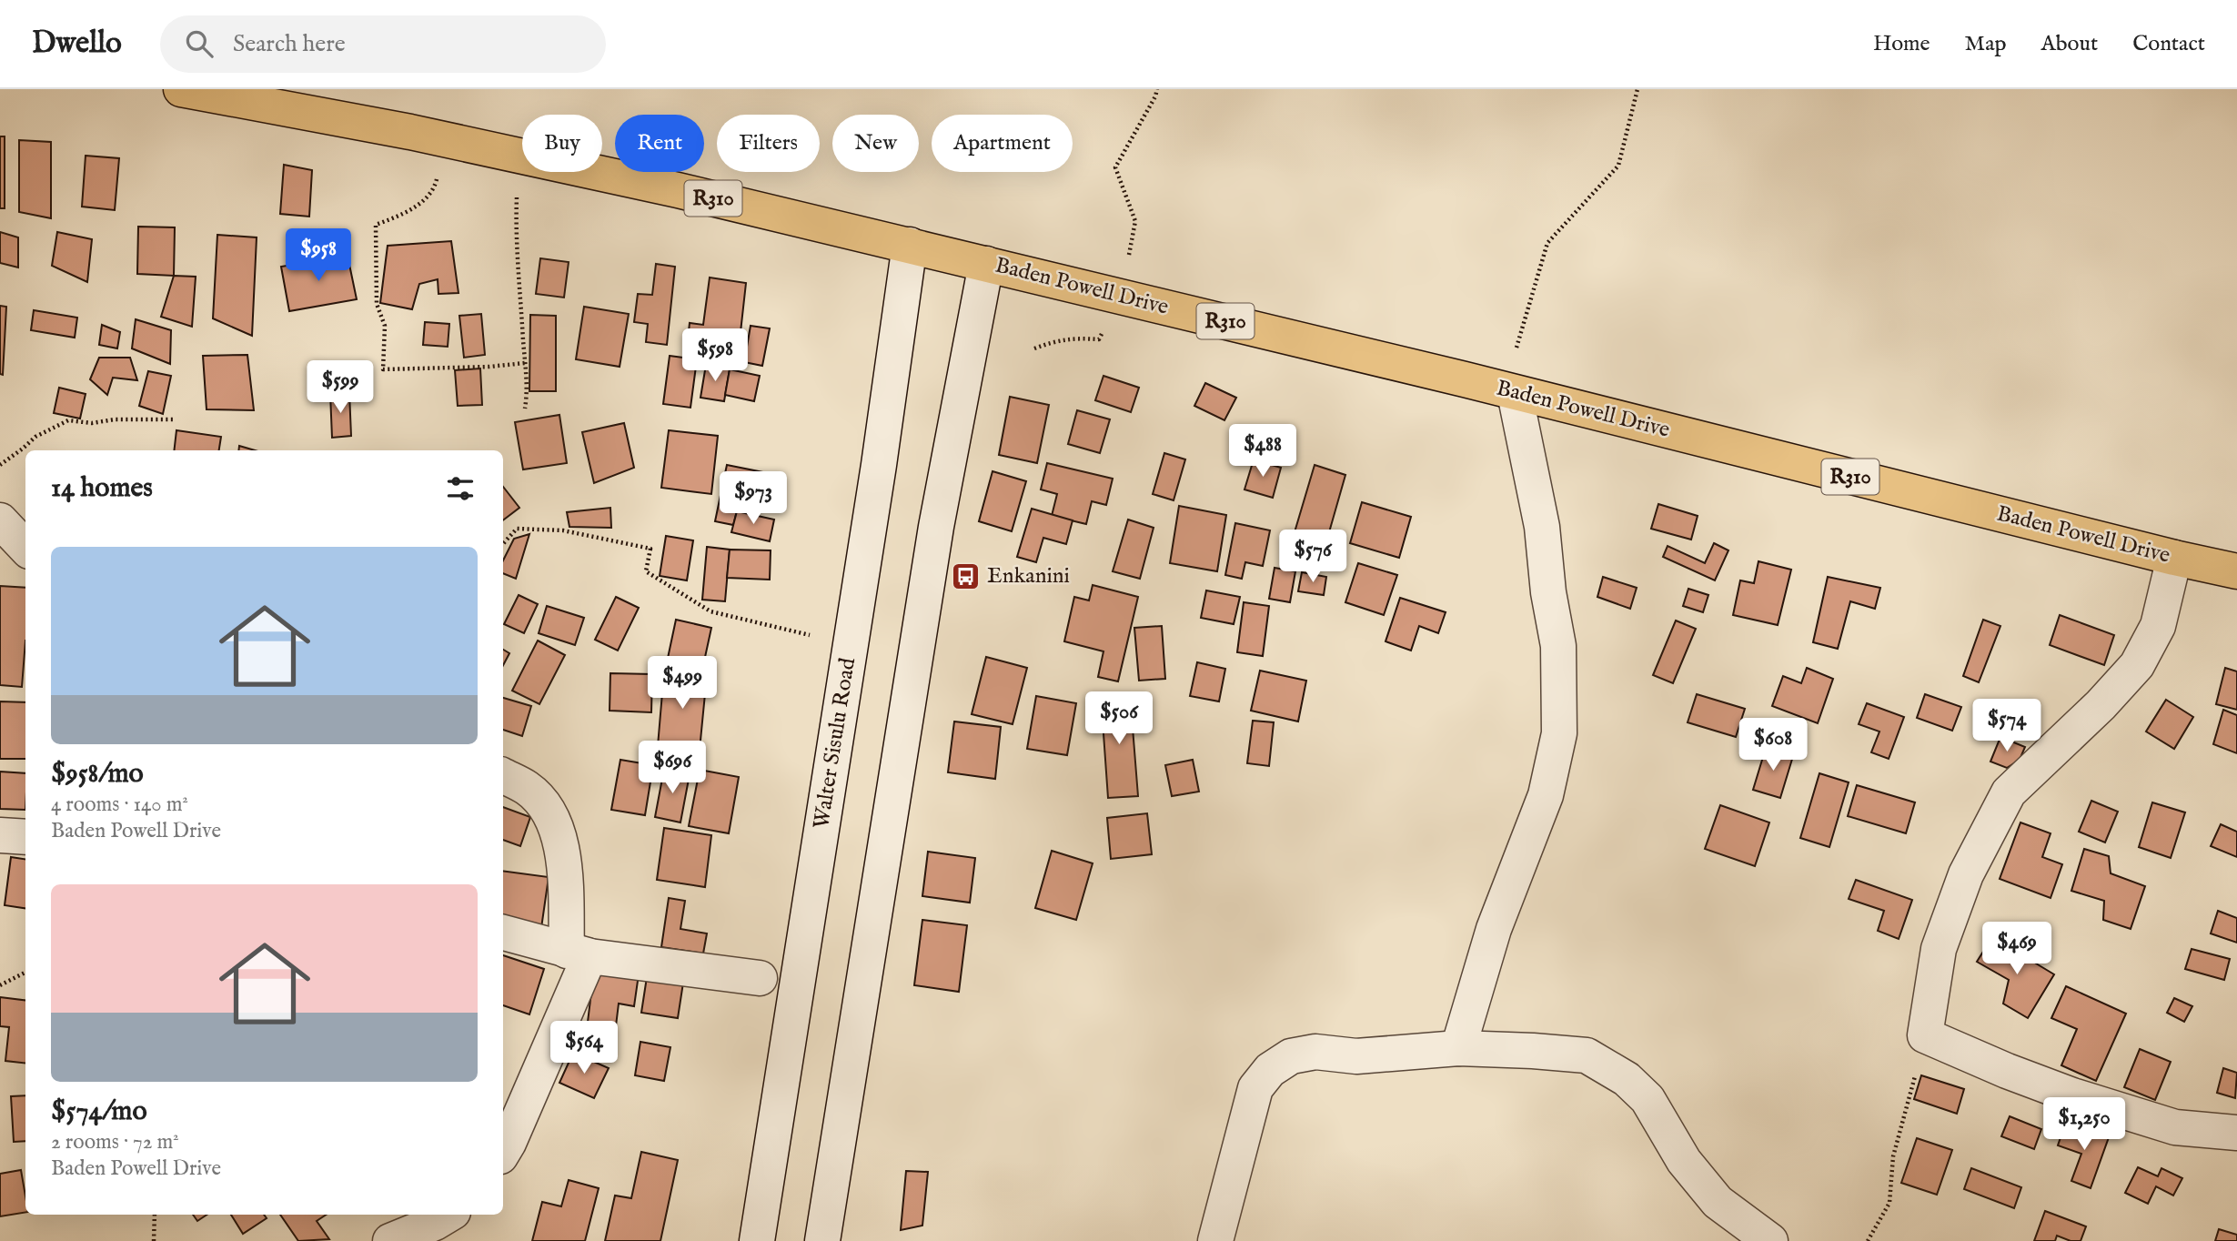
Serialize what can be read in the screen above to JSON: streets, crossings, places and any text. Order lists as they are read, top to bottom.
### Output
{
  "streets": {
    "main road": ["R310", "Baden Powell Drive"],
    "street": ["Walter Sisulu Road"]
  },
  "crossings": [
    ["Baden Powell Drive", "Walter Sisulu Road"]
  ],
  "places": {
    "bus stop": ["Enkanini"]
  },
  "page": {
    "header": "Dwello",
    "search": "Search here",
    "nav": [
      "Home",
      "Map",
      "About",
      "Contact"
    ],
    "chip": [
      "Buy",
      "Rent",
      "Filters",
      "New",
      "Apartment"
    ],
    "price": [
      "$958",
      "$598",
      "$599",
      "$488",
      "$973",
      "$576",
      "$499",
      "$506",
      "$574",
      "$608",
      "$696",
      "$469",
      "$564",
      "$1,250"
    ],
    "heading": "14 homes",
    "list": [
      {
        "name": "$958/mo",
        "note": "4 rooms · 140 m² · Baden Powell Drive"
      },
      {
        "name": "$574/mo",
        "note": "2 rooms · 72 m² · Baden Powell Drive"
      }
    ]
  }
}
